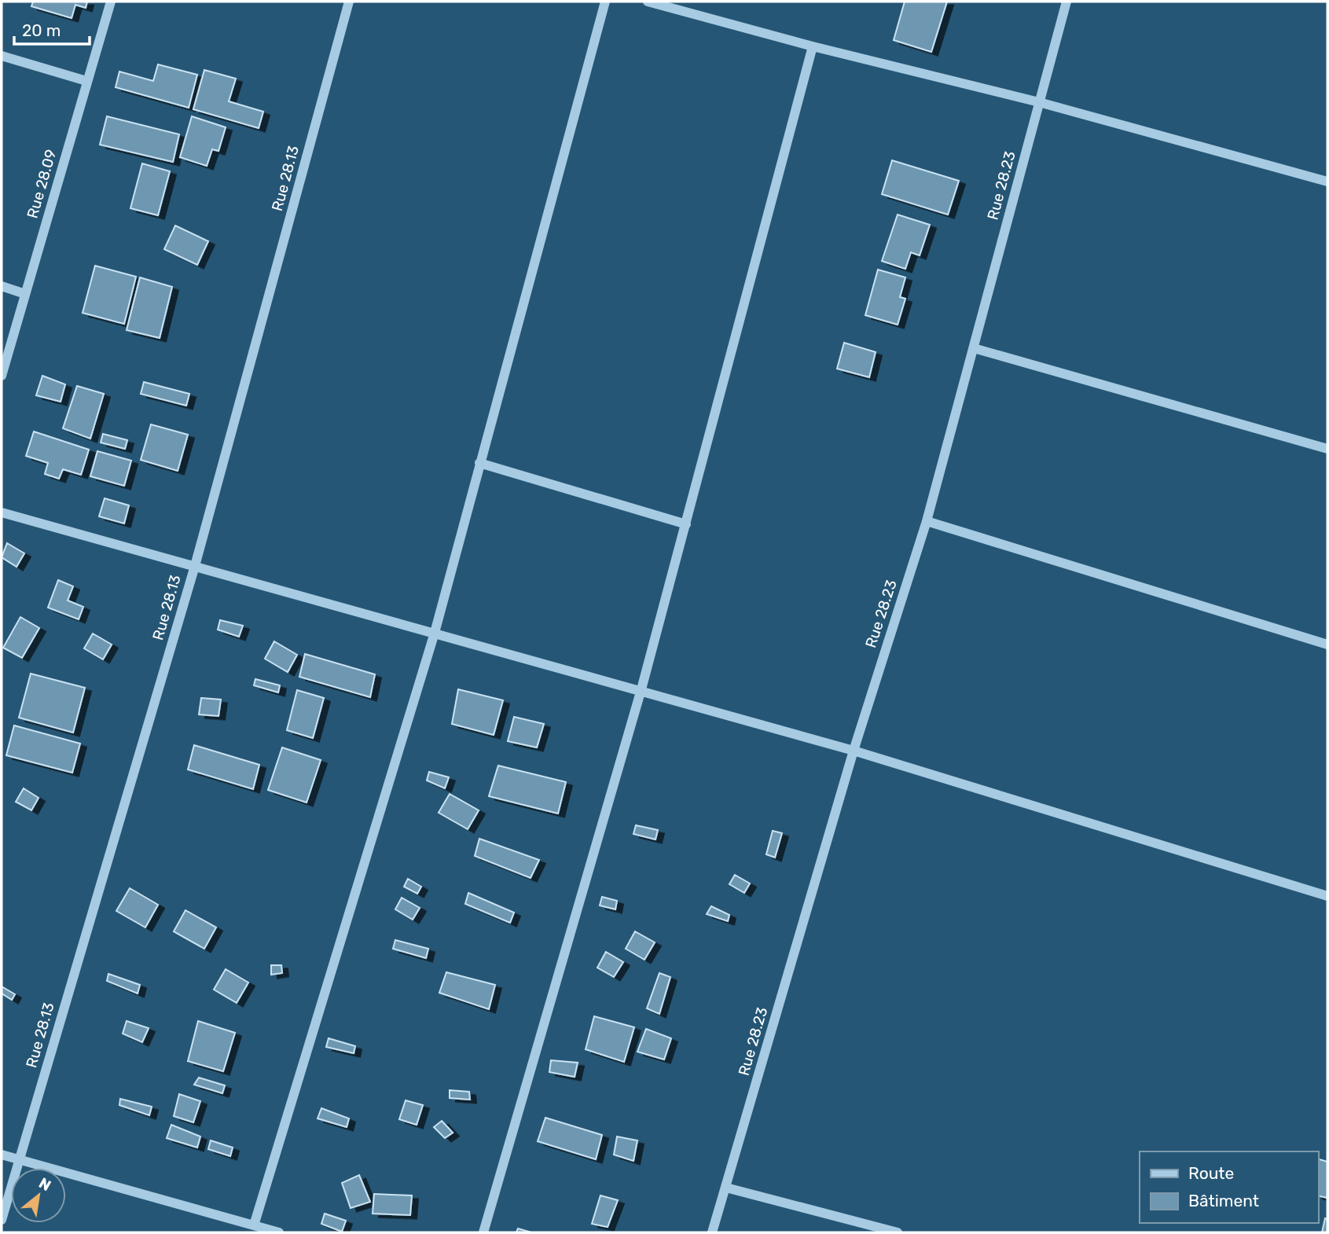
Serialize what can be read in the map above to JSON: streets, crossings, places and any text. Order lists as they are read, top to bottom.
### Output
{
  "streets": {
    "street": ["Rue 28.13", "Rue 28.09", "Rue 28.23"]
  },
  "legend": ["Route", "Bâtiment"],
  "scale_bar": "20 m",
  "north": "top right"
}
